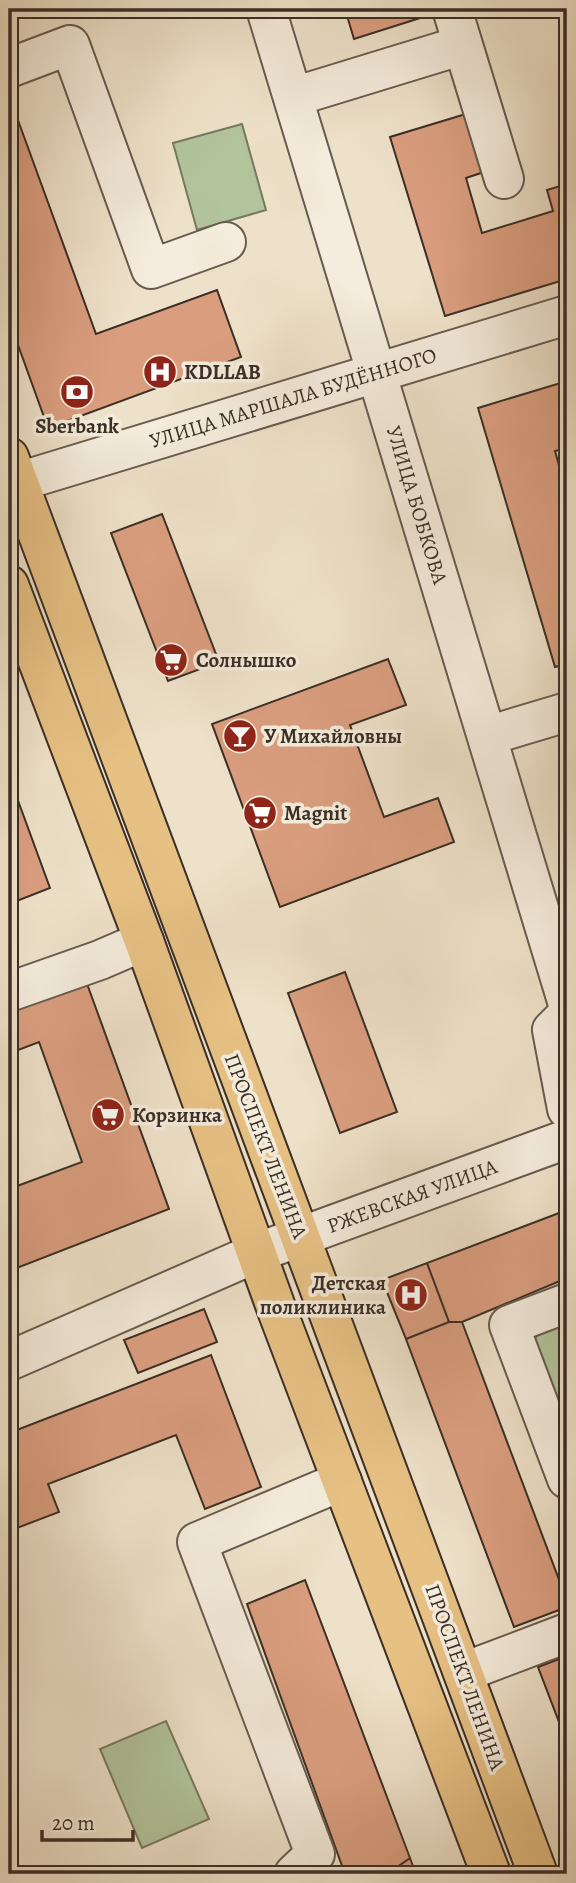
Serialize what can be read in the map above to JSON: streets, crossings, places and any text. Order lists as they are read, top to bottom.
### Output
{
  "streets": {
    "main road": ["ПРОСПЕКТ ЛЕНИНА"],
    "street": ["УЛИЦА МАРШАЛА БУДЁННОГО", "УЛИЦА БОБКОВА", "РЖЕВСКАЯ УЛИЦА"]
  },
  "crossings": [
    ["УЛИЦА МАРШАЛА БУДЁННОГО", "УЛИЦА БОБКОВА"],
    ["УЛИЦА МАРШАЛА БУДЁННОГО", "ПРОСПЕКТ ЛЕНИНА"],
    ["ПРОСПЕКТ ЛЕНИНА", "РЖЕВСКАЯ УЛИЦА"]
  ],
  "places": {
    "hospital": ["KDLLAB", "Детская поликлиника"],
    "bank": ["Sberbank"],
    "supermarket": ["Солнышко", "Magnit", "Корзинка"],
    "bar": ["У Михайловны"]
  },
  "scale_bar": "20 m"
}
